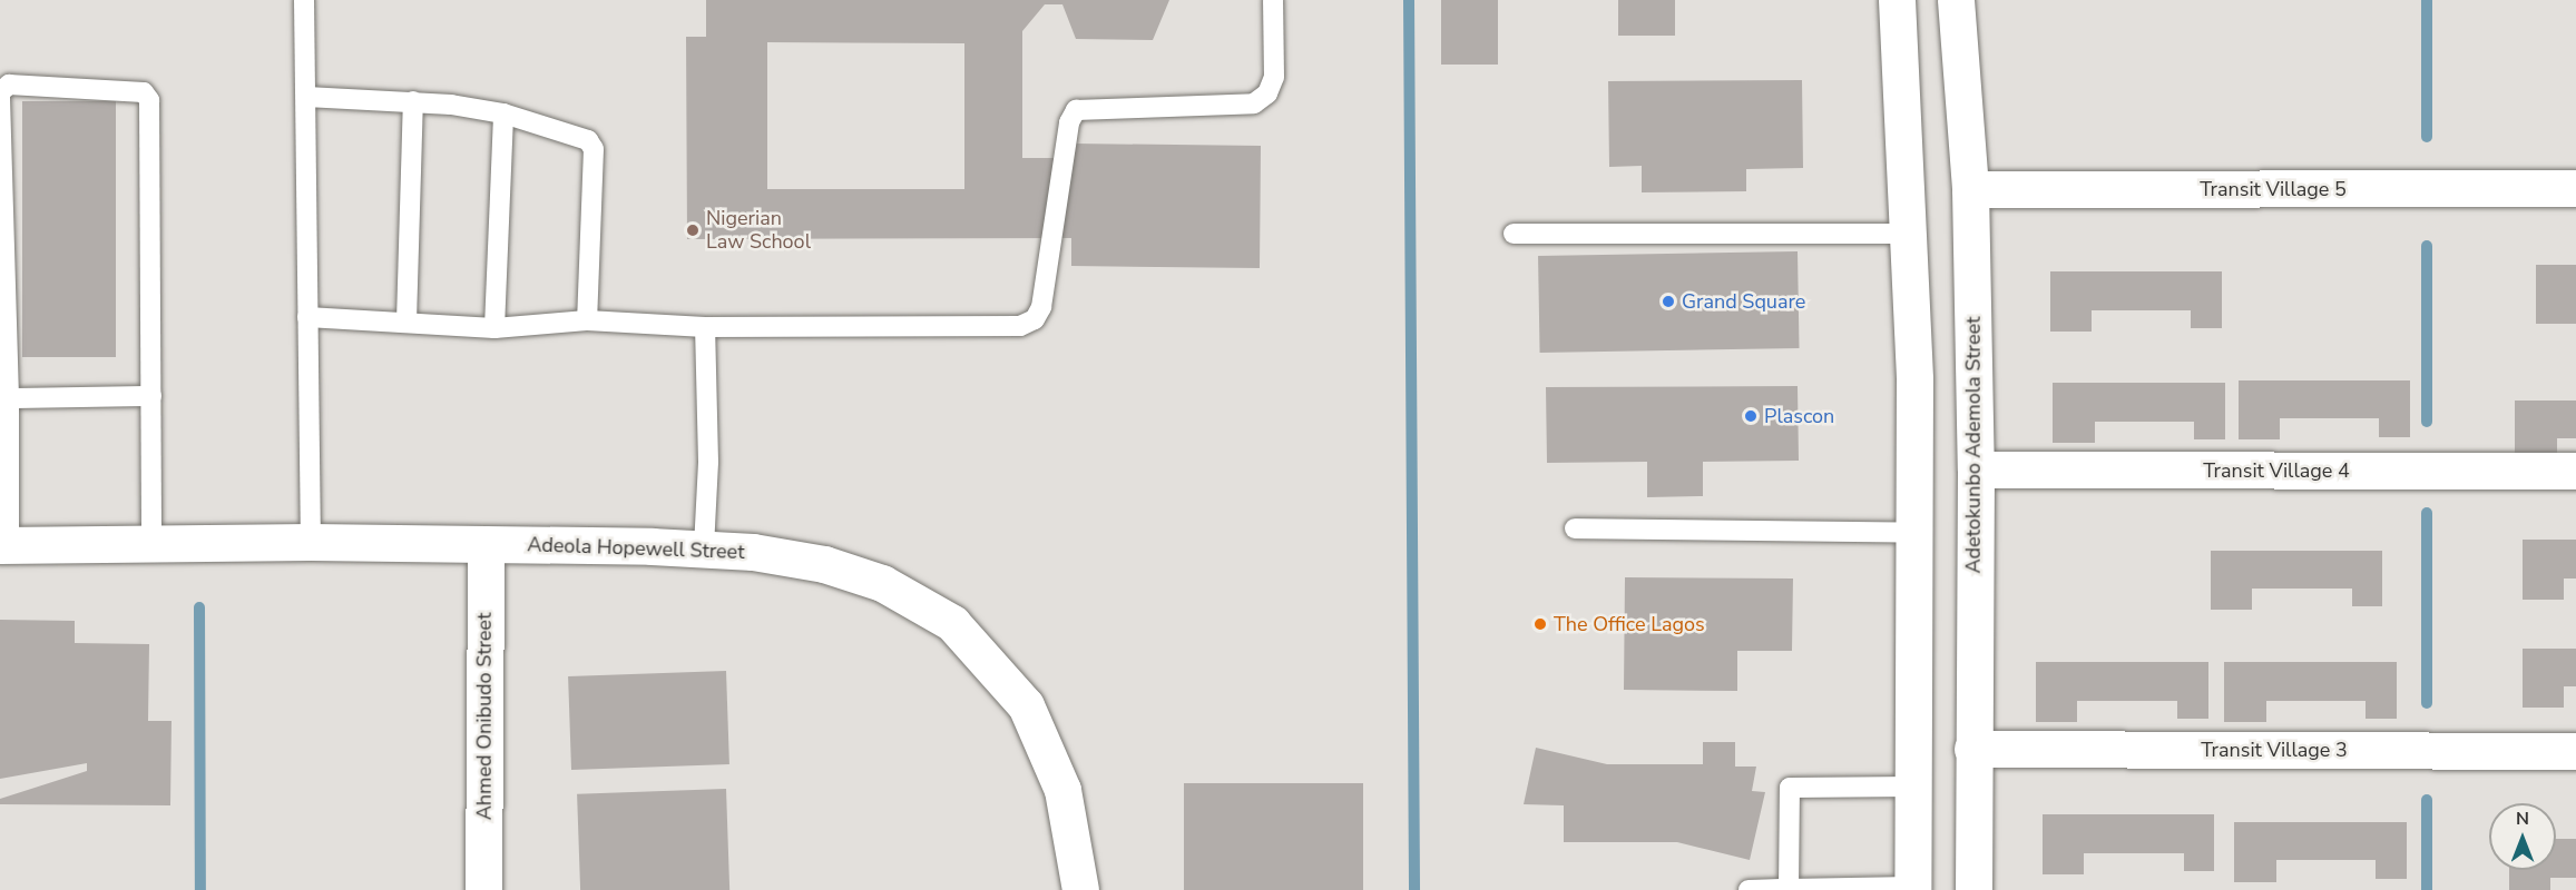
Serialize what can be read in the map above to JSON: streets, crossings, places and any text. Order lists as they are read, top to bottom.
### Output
{
  "streets": {
    "street": [
      "Transit Village 5",
      "Adetokunbo Ademola Street",
      "Transit Village 4",
      "Adeola Hopewell Street",
      "Ahmed Onibudo Street",
      "Transit Village 3"
    ]
  },
  "crossings": [
    ["Transit Village 5", "Adetokunbo Ademola Street"],
    ["Adetokunbo Ademola Street", "Transit Village 4"],
    ["Adetokunbo Ademola Street", "Transit Village 3"],
    ["Adeola Hopewell Street", "Ahmed Onibudo Street"]
  ],
  "places": [
    "Nigerian Law School",
    "Grand Square",
    "Plascon",
    "The Office Lagos"
  ],
  "north": "top"
}
